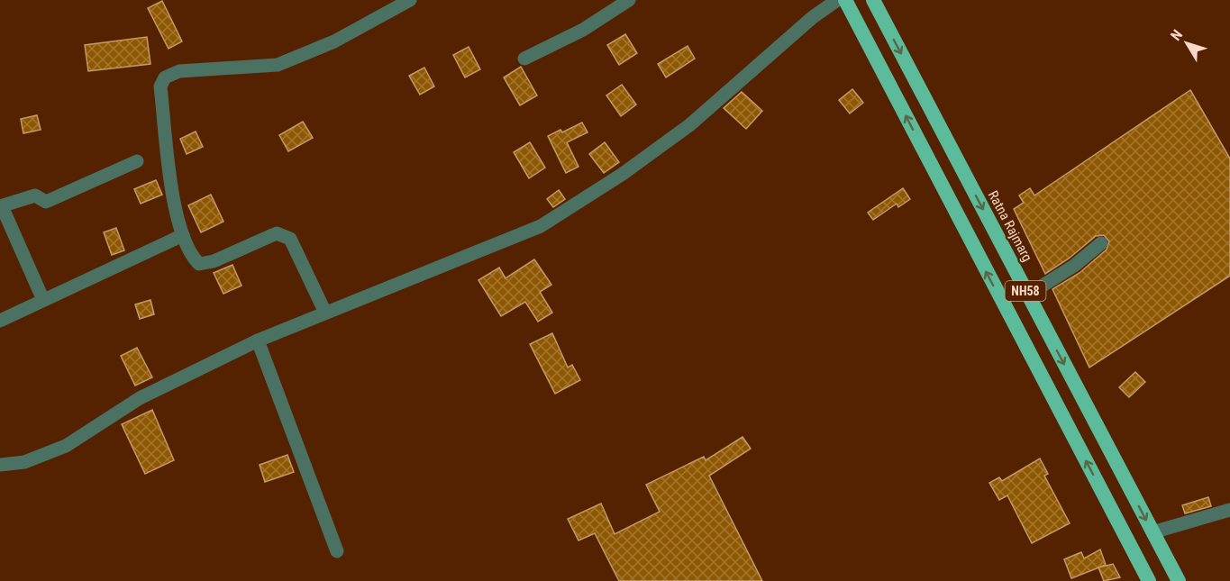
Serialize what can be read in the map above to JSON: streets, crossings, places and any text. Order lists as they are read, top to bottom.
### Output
{
  "streets": {
    "highway": ["Ratna Rajmarg", "NH58"]
  },
  "north": "top left"
}
